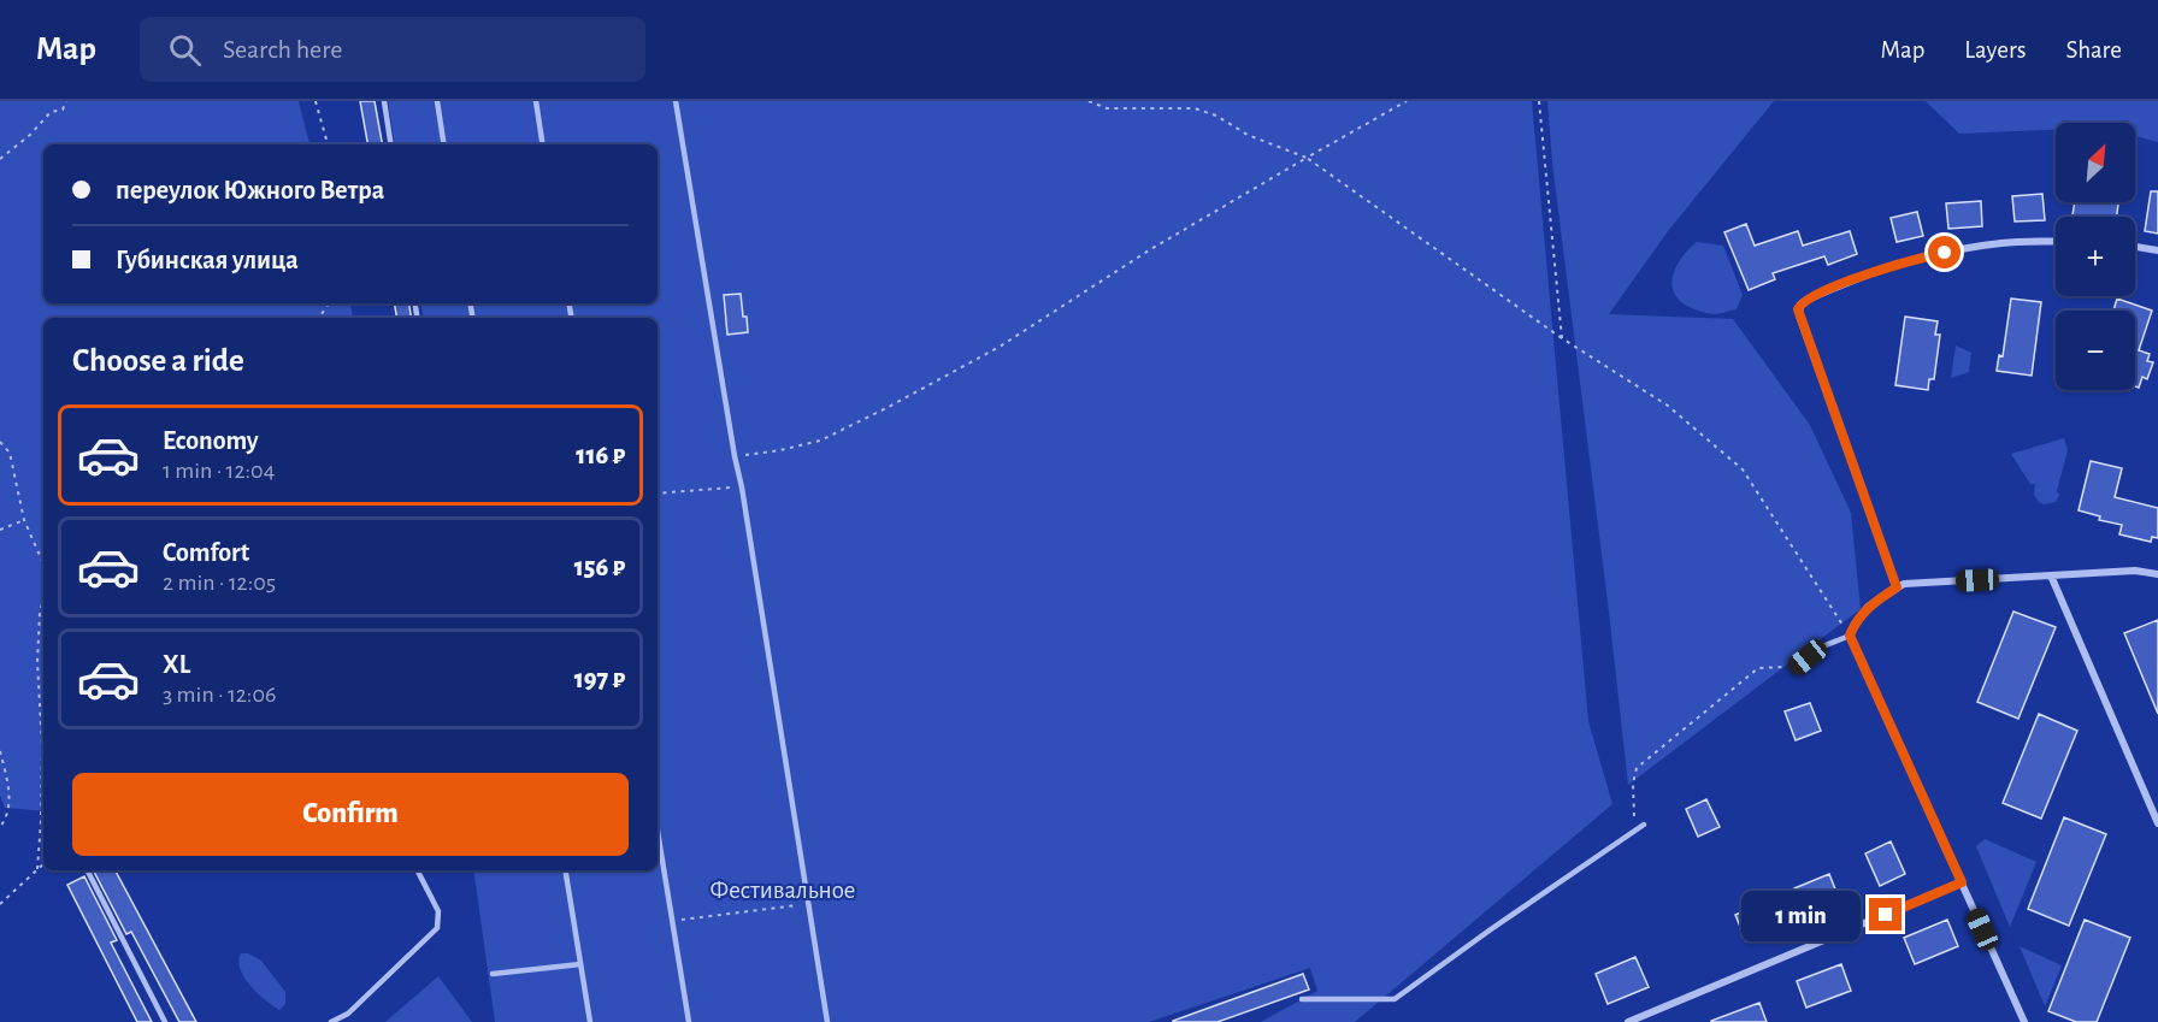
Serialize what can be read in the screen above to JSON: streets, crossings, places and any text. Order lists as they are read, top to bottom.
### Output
{
  "parks": ["Фестивальное"],
  "north": "top right",
  "page": {
    "header": "Map",
    "search": "Search here",
    "nav": ["Map", "Layers", "Share"],
    "map_buttons": ["+", "−"],
    "banner": ["переулок Южного Ветра", "Губинская улица"],
    "heading": "Choose a ride",
    "list": [
      {
        "name": "Economy",
        "note": "1 min · 12:04",
        "value": "116 ₽"
      },
      {
        "name": "Comfort",
        "note": "2 min · 12:05",
        "value": "156 ₽"
      },
      {
        "name": "XL",
        "note": "3 min · 12:06",
        "value": "197 ₽"
      }
    ],
    "buttons": "Confirm",
    "bubble": "1 min"
  }
}
